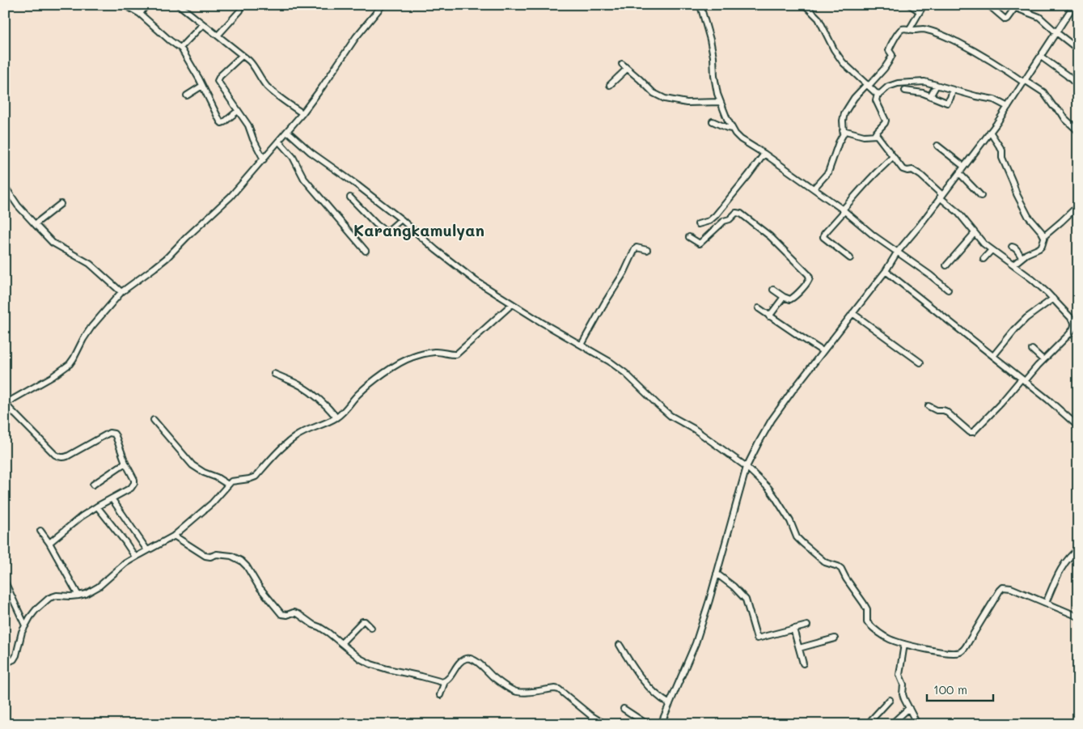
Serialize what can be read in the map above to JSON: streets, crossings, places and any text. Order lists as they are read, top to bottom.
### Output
{
  "districts": ["Karangkamulyan"],
  "scale_bar": "100 m"
}
